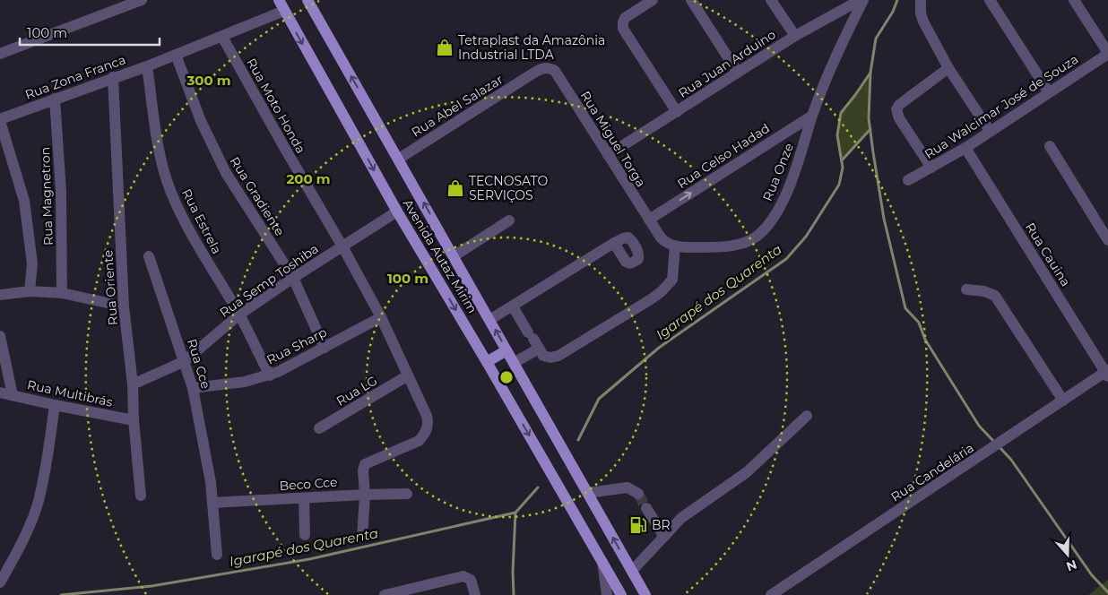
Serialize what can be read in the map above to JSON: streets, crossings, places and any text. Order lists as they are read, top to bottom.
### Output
{
  "streets": {
    "main road": ["Avenida Autaz Mirim"],
    "street": [
      "Rua Juan Arduino",
      "Rua Zona Franca",
      "Rua Moto Honda",
      "Rua Abel Salazar",
      "Rua Walcimar José de Souza",
      "Rua Miguel Torga",
      "Rua Celso Hadad",
      "Rua Onze",
      "Rua Magnetron",
      "Rua Gradiente",
      "Rua Estrela",
      "Rua Cauina",
      "Rua Semp Toshiba",
      "Rua Oriente",
      "Rua Sharp",
      "Rua Cce",
      "Rua LG",
      "Rua Multibrás",
      "Rua Candelária",
      "Beco Cce"
    ]
  },
  "crossings": [
    ["Rua Juan Arduino", "Rua Miguel Torga"],
    ["Rua Juan Arduino", "Rua Onze"],
    ["Rua Zona Franca", "Rua Moto Honda"],
    ["Rua Zona Franca", "Rua Magnetron"],
    ["Rua Zona Franca", "Rua Gradiente"],
    ["Rua Zona Franca", "Rua Estrela"],
    ["Rua Zona Franca", "Avenida Autaz Mirim"],
    ["Rua Zona Franca", "Rua Oriente"],
    ["Rua Moto Honda", "Rua Semp Toshiba"],
    ["Rua Moto Honda", "Rua Sharp"],
    ["Rua Moto Honda", "Rua LG"],
    ["Rua Moto Honda", "Beco Cce"],
    ["Rua Abel Salazar", "Rua Miguel Torga"],
    ["Rua Abel Salazar", "Avenida Autaz Mirim"],
    ["Rua Walcimar José de Souza", "Rua Cauina"],
    ["Rua Miguel Torga", "Rua Celso Hadad"],
    ["Rua Celso Hadad", "Rua Onze"],
    ["Rua Gradiente", "Rua Semp Toshiba"],
    ["Rua Gradiente", "Rua Sharp"],
    ["Rua Estrela", "Rua Semp Toshiba"],
    ["Rua Estrela", "Rua Sharp"],
    ["Rua Cauina", "Rua Candelária"],
    ["Avenida Autaz Mirim", "Rua Semp Toshiba"],
    ["Rua Semp Toshiba", "Rua Oriente"],
    ["Rua Semp Toshiba", "Rua Cce"],
    ["Rua Oriente", "Rua Multibrás"],
    ["Rua Sharp", "Rua Cce"],
    ["Rua Cce", "Beco Cce"]
  ],
  "one_way": ["Rua Celso Hadad"],
  "water": ["Igarapé dos Quarenta"],
  "places": {
    "shop": ["Tetraplast da Amazônia Industrial LTDA", "TECNOSATO SERVIÇOS"],
    "fuel station": ["BR"]
  },
  "scale_bar": "100 m",
  "north": "bottom",
  "rings": ["300 m", "200 m", "100 m"]
}
